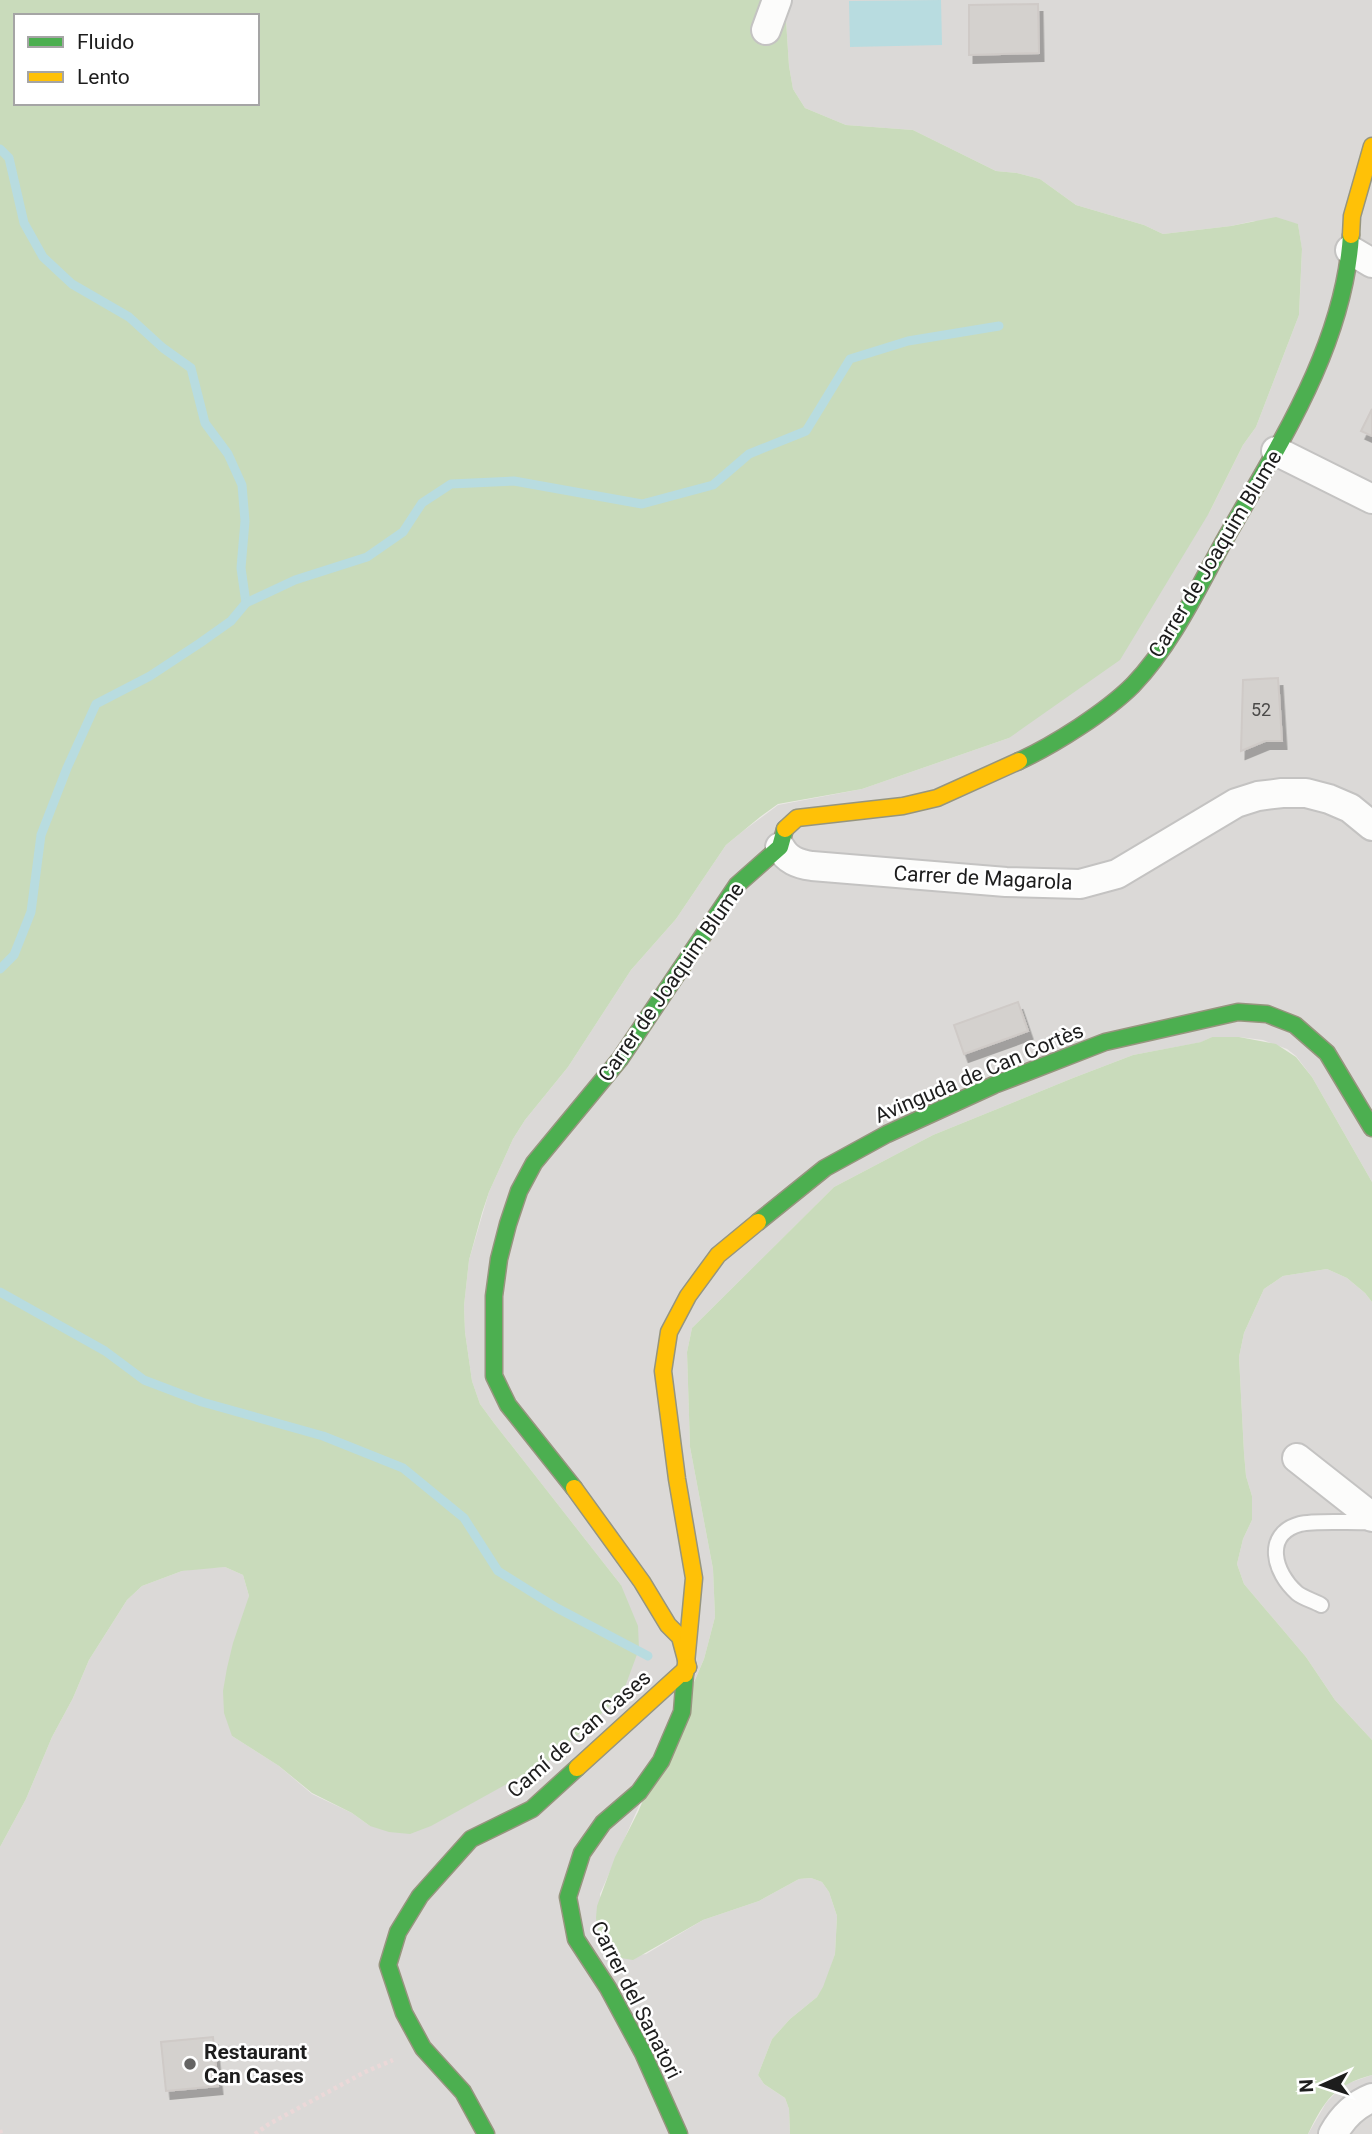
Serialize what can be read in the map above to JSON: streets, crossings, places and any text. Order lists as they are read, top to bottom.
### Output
{
  "streets": {
    "street": [
      "Carrer de Joaquim Blume",
      "Carrer de Magarola",
      "Avinguda de Can Cortès",
      "Camí de Can Cases",
      "Carrer del Sanatori"
    ]
  },
  "crossings": [
    ["Carrer de Joaquim Blume", "Carrer de Magarola"],
    ["Carrer de Joaquim Blume", "Avinguda de Can Cortès"],
    ["Carrer de Joaquim Blume", "Camí de Can Cases"],
    ["Carrer de Joaquim Blume", "Carrer del Sanatori"],
    ["Avinguda de Can Cortès", "Camí de Can Cases"],
    ["Avinguda de Can Cortès", "Carrer del Sanatori"],
    ["Camí de Can Cases", "Carrer del Sanatori"]
  ],
  "places": ["Restaurant Can Cases"],
  "house_numbers": ["52"],
  "legend": ["Fluido", "Lento"],
  "north": "left"
}
